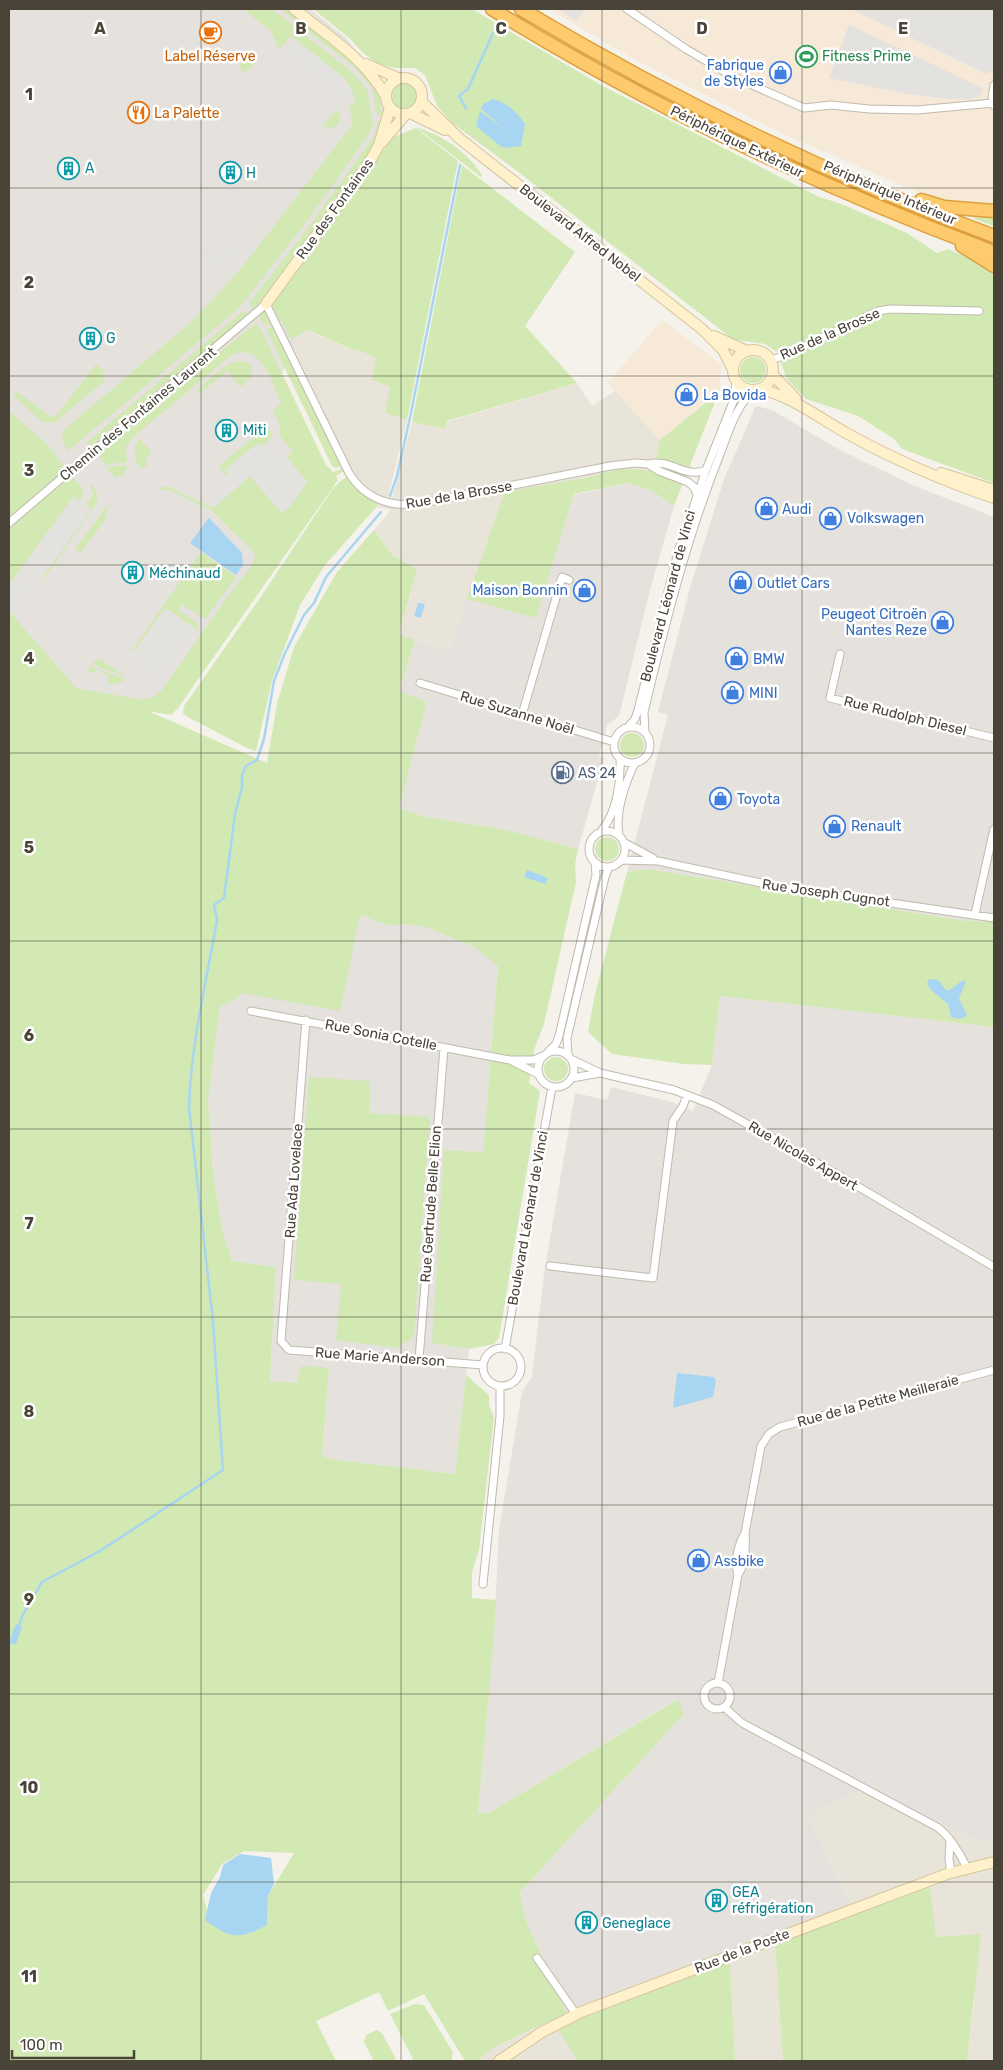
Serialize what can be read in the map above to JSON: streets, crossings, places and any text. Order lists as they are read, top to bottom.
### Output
{
  "streets": {
    "highway": ["Périphérique Extérieur", "Périphérique Intérieur"],
    "main road": ["Rue des Fontaines", "Boulevard Alfred Nobel", "Rue de la Poste"],
    "street": [
      "Rue de la Brosse",
      "Chemin des Fontaines Laurent",
      "Boulevard Léonard de Vinci",
      "Rue Suzanne Noël",
      "Rue Rudolph Diesel",
      "Rue Joseph Cugnot",
      "Rue Sonia Cotelle",
      "Rue Nicolas Appert",
      "Rue Ada Lovelace",
      "Rue Gertrude Belle Elion",
      "Rue Marie Anderson",
      "Rue de la Petite Meilleraie"
    ]
  },
  "crossings": [
    ["Rue des Fontaines", "Boulevard Alfred Nobel"],
    ["Rue des Fontaines", "Rue de la Brosse"],
    ["Rue des Fontaines", "Chemin des Fontaines Laurent"],
    ["Boulevard Alfred Nobel", "Rue de la Brosse"],
    ["Boulevard Alfred Nobel", "Boulevard Léonard de Vinci"],
    ["Rue de la Brosse", "Chemin des Fontaines Laurent"],
    ["Rue de la Brosse", "Boulevard Léonard de Vinci"],
    ["Boulevard Léonard de Vinci", "Rue Suzanne Noël"],
    ["Boulevard Léonard de Vinci", "Rue Marie Anderson"],
    ["Rue Sonia Cotelle", "Rue Ada Lovelace"],
    ["Rue Sonia Cotelle", "Rue Gertrude Belle Elion"],
    ["Rue Ada Lovelace", "Rue Marie Anderson"],
    ["Rue Gertrude Belle Elion", "Rue Marie Anderson"]
  ],
  "places": {
    "cafe": ["Label Réserve"],
    "sports": ["Fitness Prime"],
    "shop": [
      "Fabrique de Styles",
      "La Bovida",
      "Audi",
      "Volkswagen",
      "Outlet Cars",
      "Maison Bonnin",
      "Peugeot Citroën Nantes Reze",
      "BMW",
      "MINI",
      "Toyota",
      "Renault",
      "Assbike"
    ],
    "restaurant": ["La Palette"],
    "building": [
      "A",
      "H",
      "G",
      "Miti",
      "Méchinaud",
      "GEA réfrigération",
      "Geneglace"
    ],
    "fuel station": ["AS 24"]
  },
  "scale_bar": "100 m",
  "grid": {
    "columns": [
      "A",
      "B",
      "C",
      "D",
      "E"
    ],
    "rows": [
      "1",
      "2",
      "3",
      "4",
      "5",
      "6",
      "7",
      "8",
      "9",
      "10",
      "11"
    ]
  }
}
